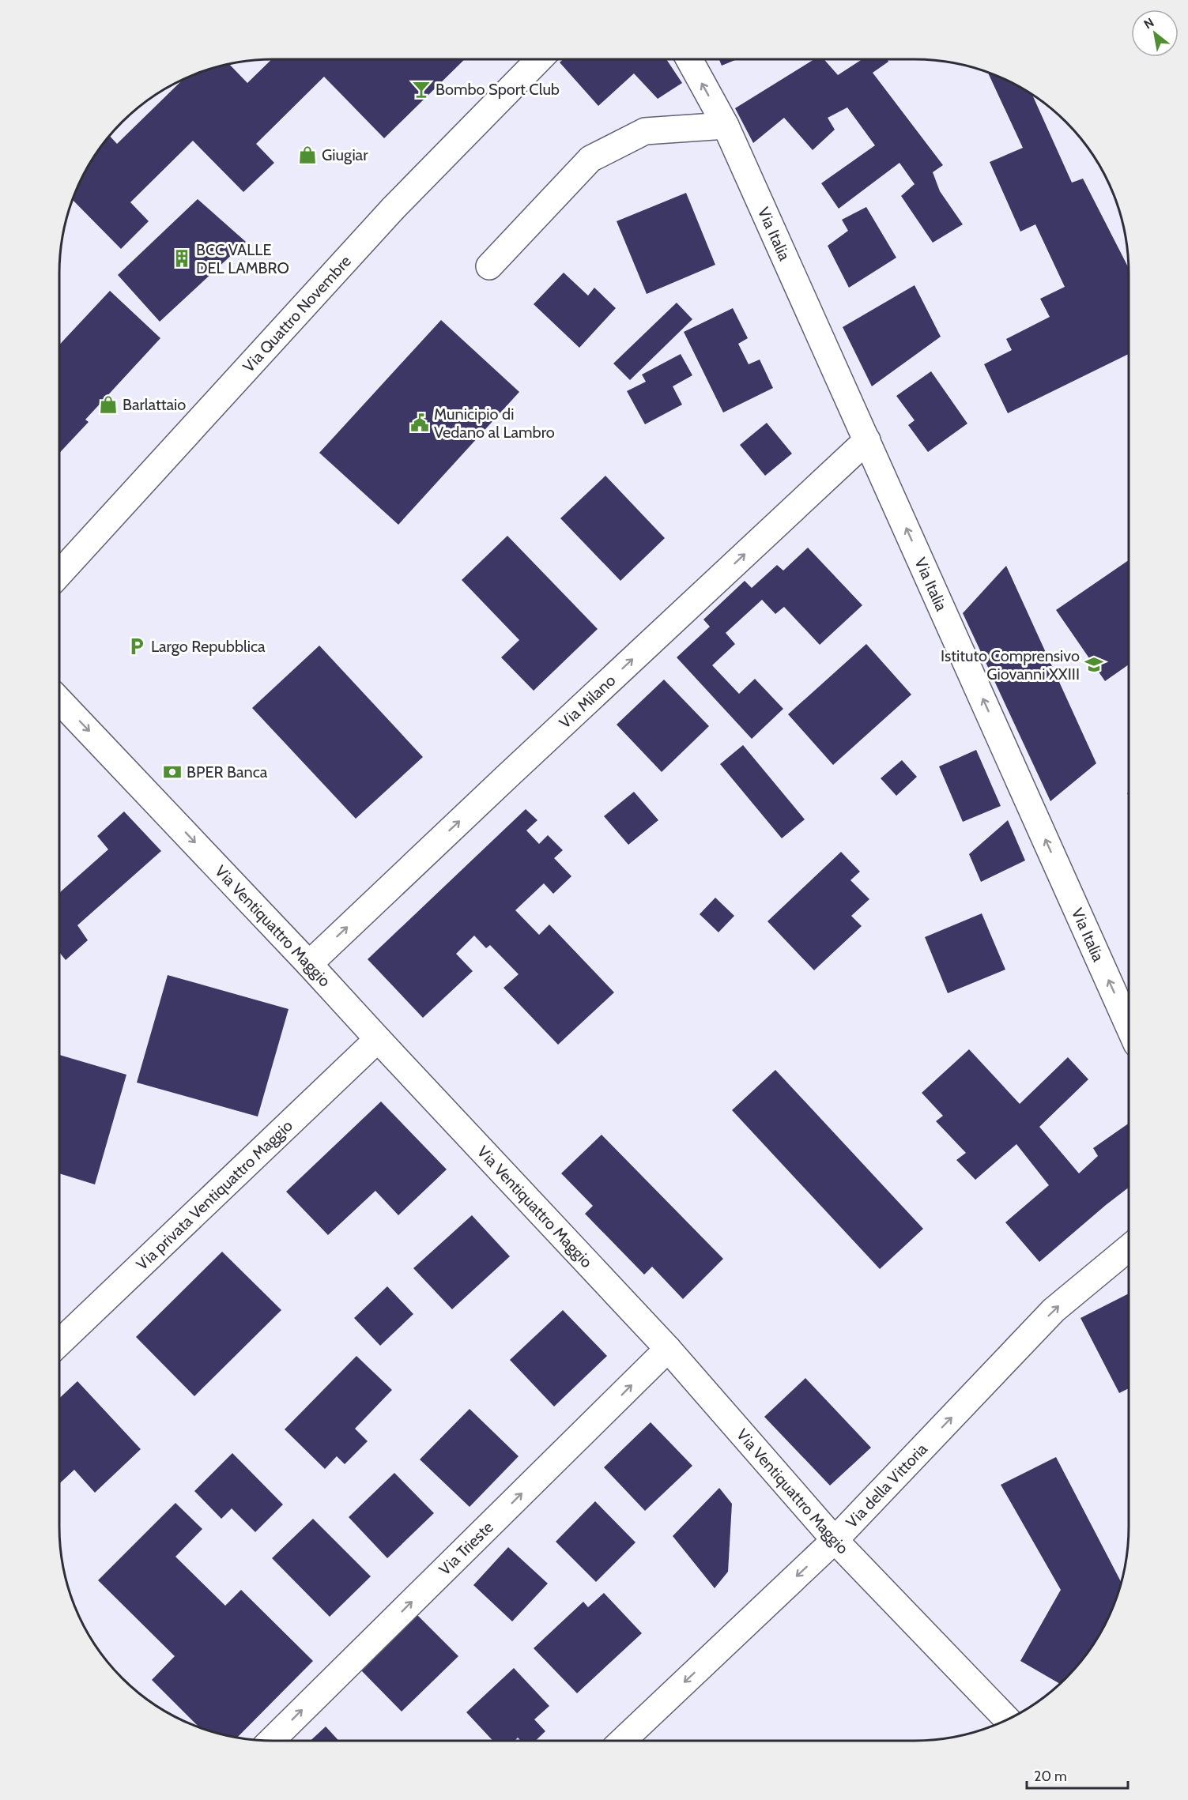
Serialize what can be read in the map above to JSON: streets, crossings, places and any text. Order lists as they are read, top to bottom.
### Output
{
  "streets": {
    "street": [
      "Via Italia",
      "Via Quattro Novembre",
      "Via Milano",
      "Via Ventiquattro Maggio",
      "Via privata Ventiquattro Maggio",
      "Via della Vittoria",
      "Via Trieste"
    ]
  },
  "crossings": [
    ["Via Italia", "Via Milano"],
    ["Via Milano", "Via Ventiquattro Maggio"],
    ["Via Ventiquattro Maggio", "Via privata Ventiquattro Maggio"],
    ["Via Ventiquattro Maggio", "Via della Vittoria"],
    ["Via Ventiquattro Maggio", "Via Trieste"]
  ],
  "one_way": ["Via Italia", "Via Milano", "Via Trieste"],
  "places": {
    "bar": ["Bombo Sport Club"],
    "shop": ["Giugiar", "Barlattaio"],
    "building": ["BCC VALLE DEL LAMBRO"],
    "public building": ["Municipio di Vedano al Lambro"],
    "parking": ["Largo Repubblica"],
    "school or university": ["Istituto Comprensivo Giovanni XXIII"],
    "bank": ["BPER Banca"]
  },
  "scale_bar": "20 m",
  "north": "top left"
}
